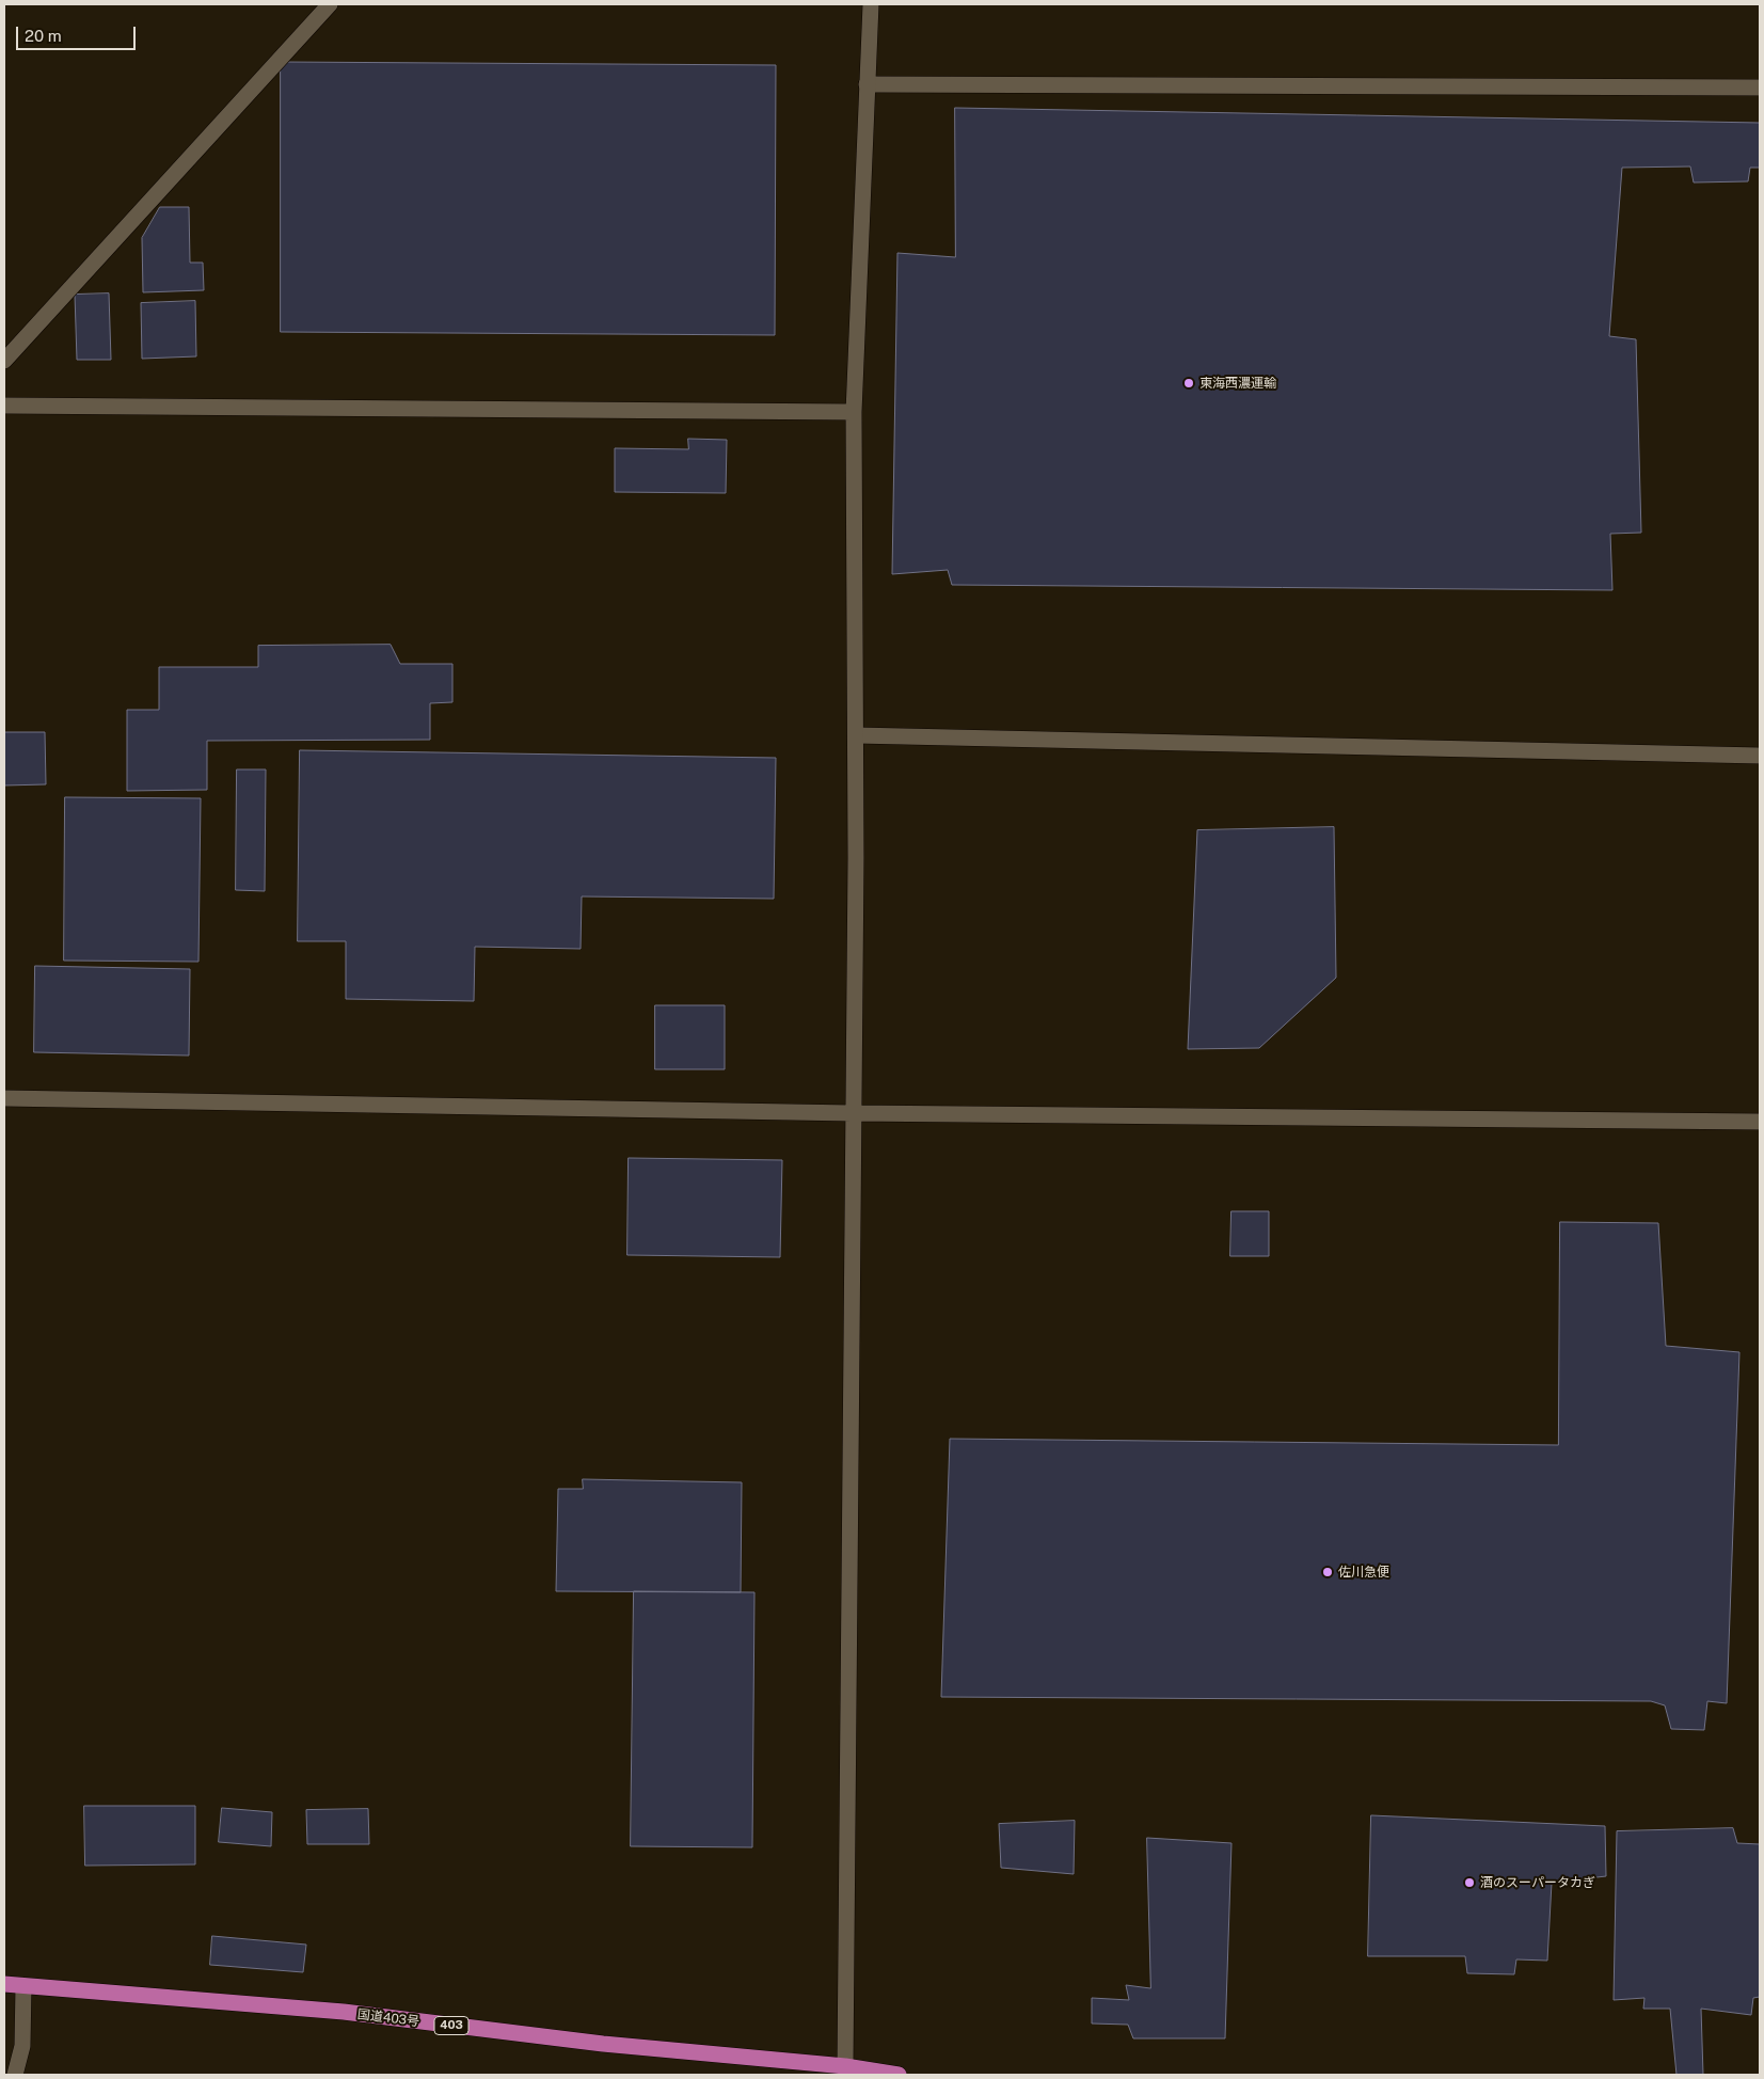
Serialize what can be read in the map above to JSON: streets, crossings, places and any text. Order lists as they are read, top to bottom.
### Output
{
  "streets": {
    "highway": ["国道403号", "403"]
  },
  "places": ["東海西濃運輸", "佐川急便", "酒のスーパータカぎ"],
  "scale_bar": "20 m"
}
